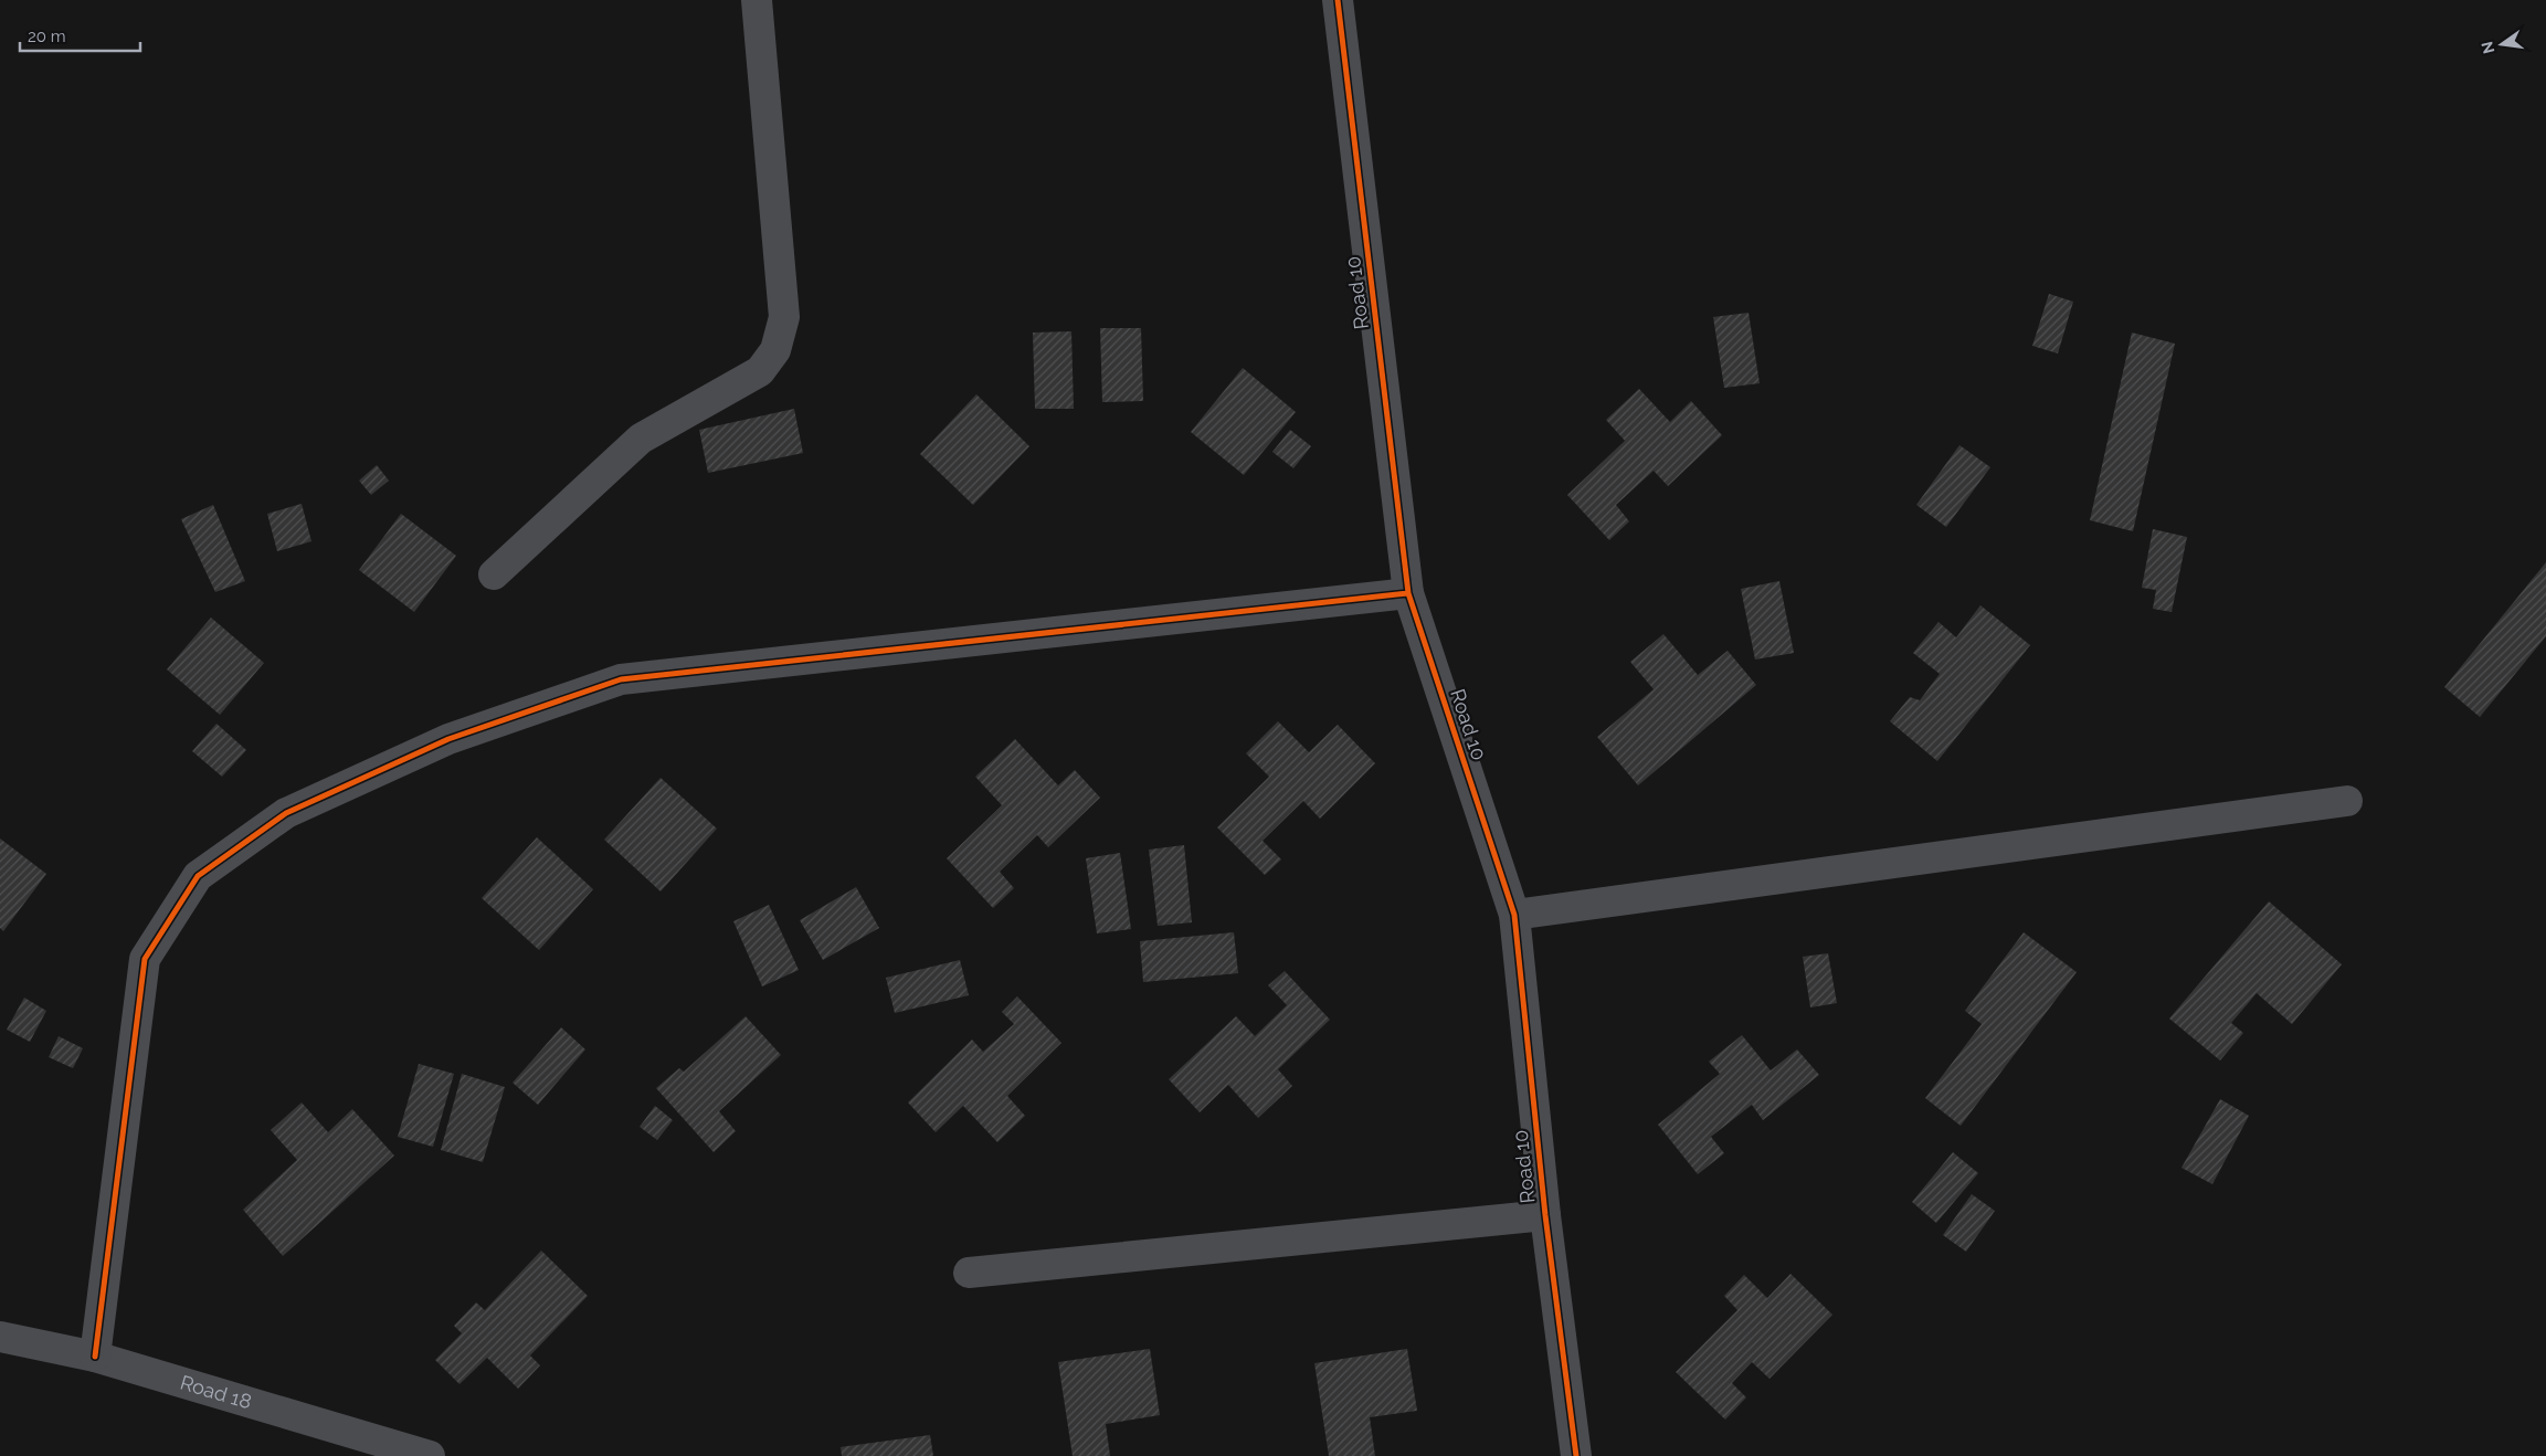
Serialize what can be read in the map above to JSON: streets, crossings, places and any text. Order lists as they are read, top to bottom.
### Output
{
  "streets": {
    "street": ["Road 10", "Road 18"]
  },
  "scale_bar": "20 m",
  "north": "left"
}
